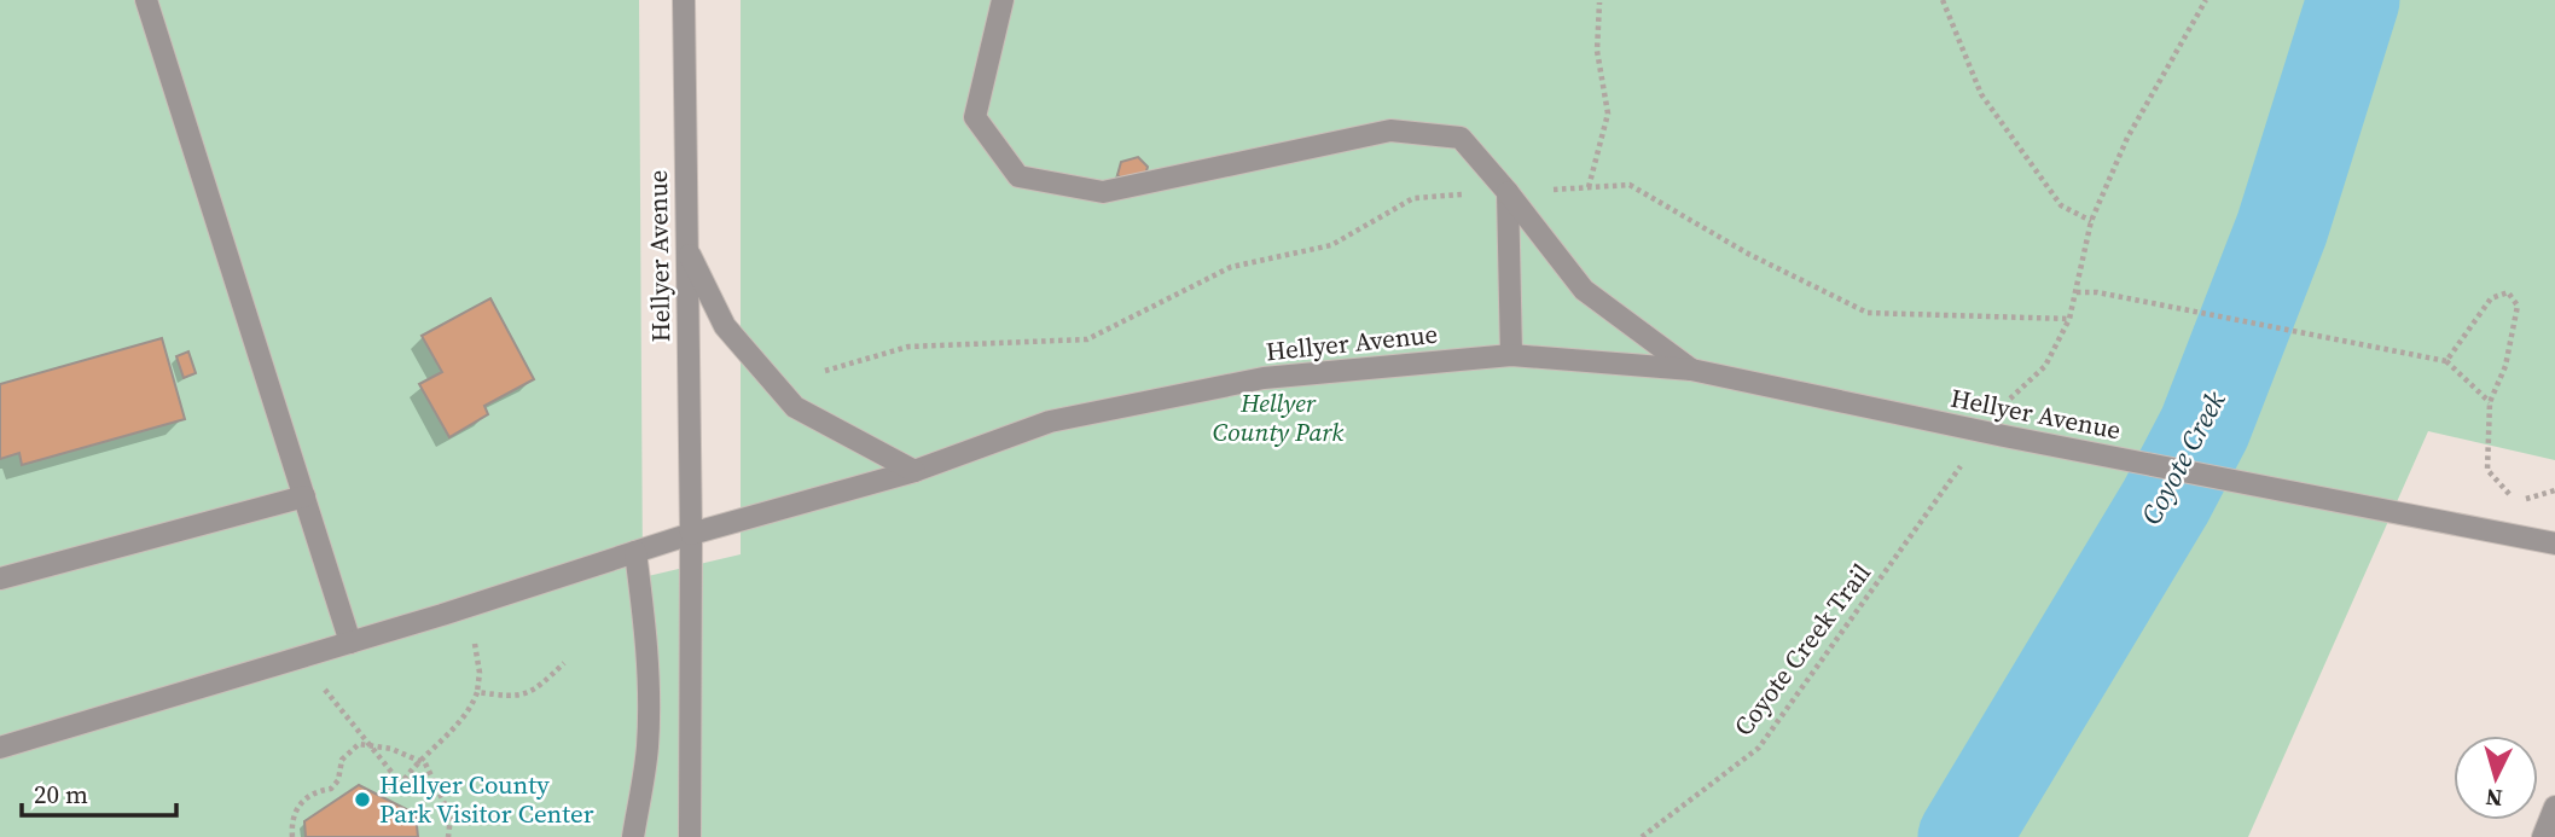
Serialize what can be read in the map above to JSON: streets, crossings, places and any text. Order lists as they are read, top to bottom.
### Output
{
  "streets": {
    "street": ["Hellyer Avenue"],
    "path": ["Coyote Creek Trail"]
  },
  "water": ["Coyote Creek"],
  "parks": ["Hellyer County Park"],
  "places": ["Hellyer County Park Visitor Center"],
  "scale_bar": "20 m",
  "north": "bottom"
}
